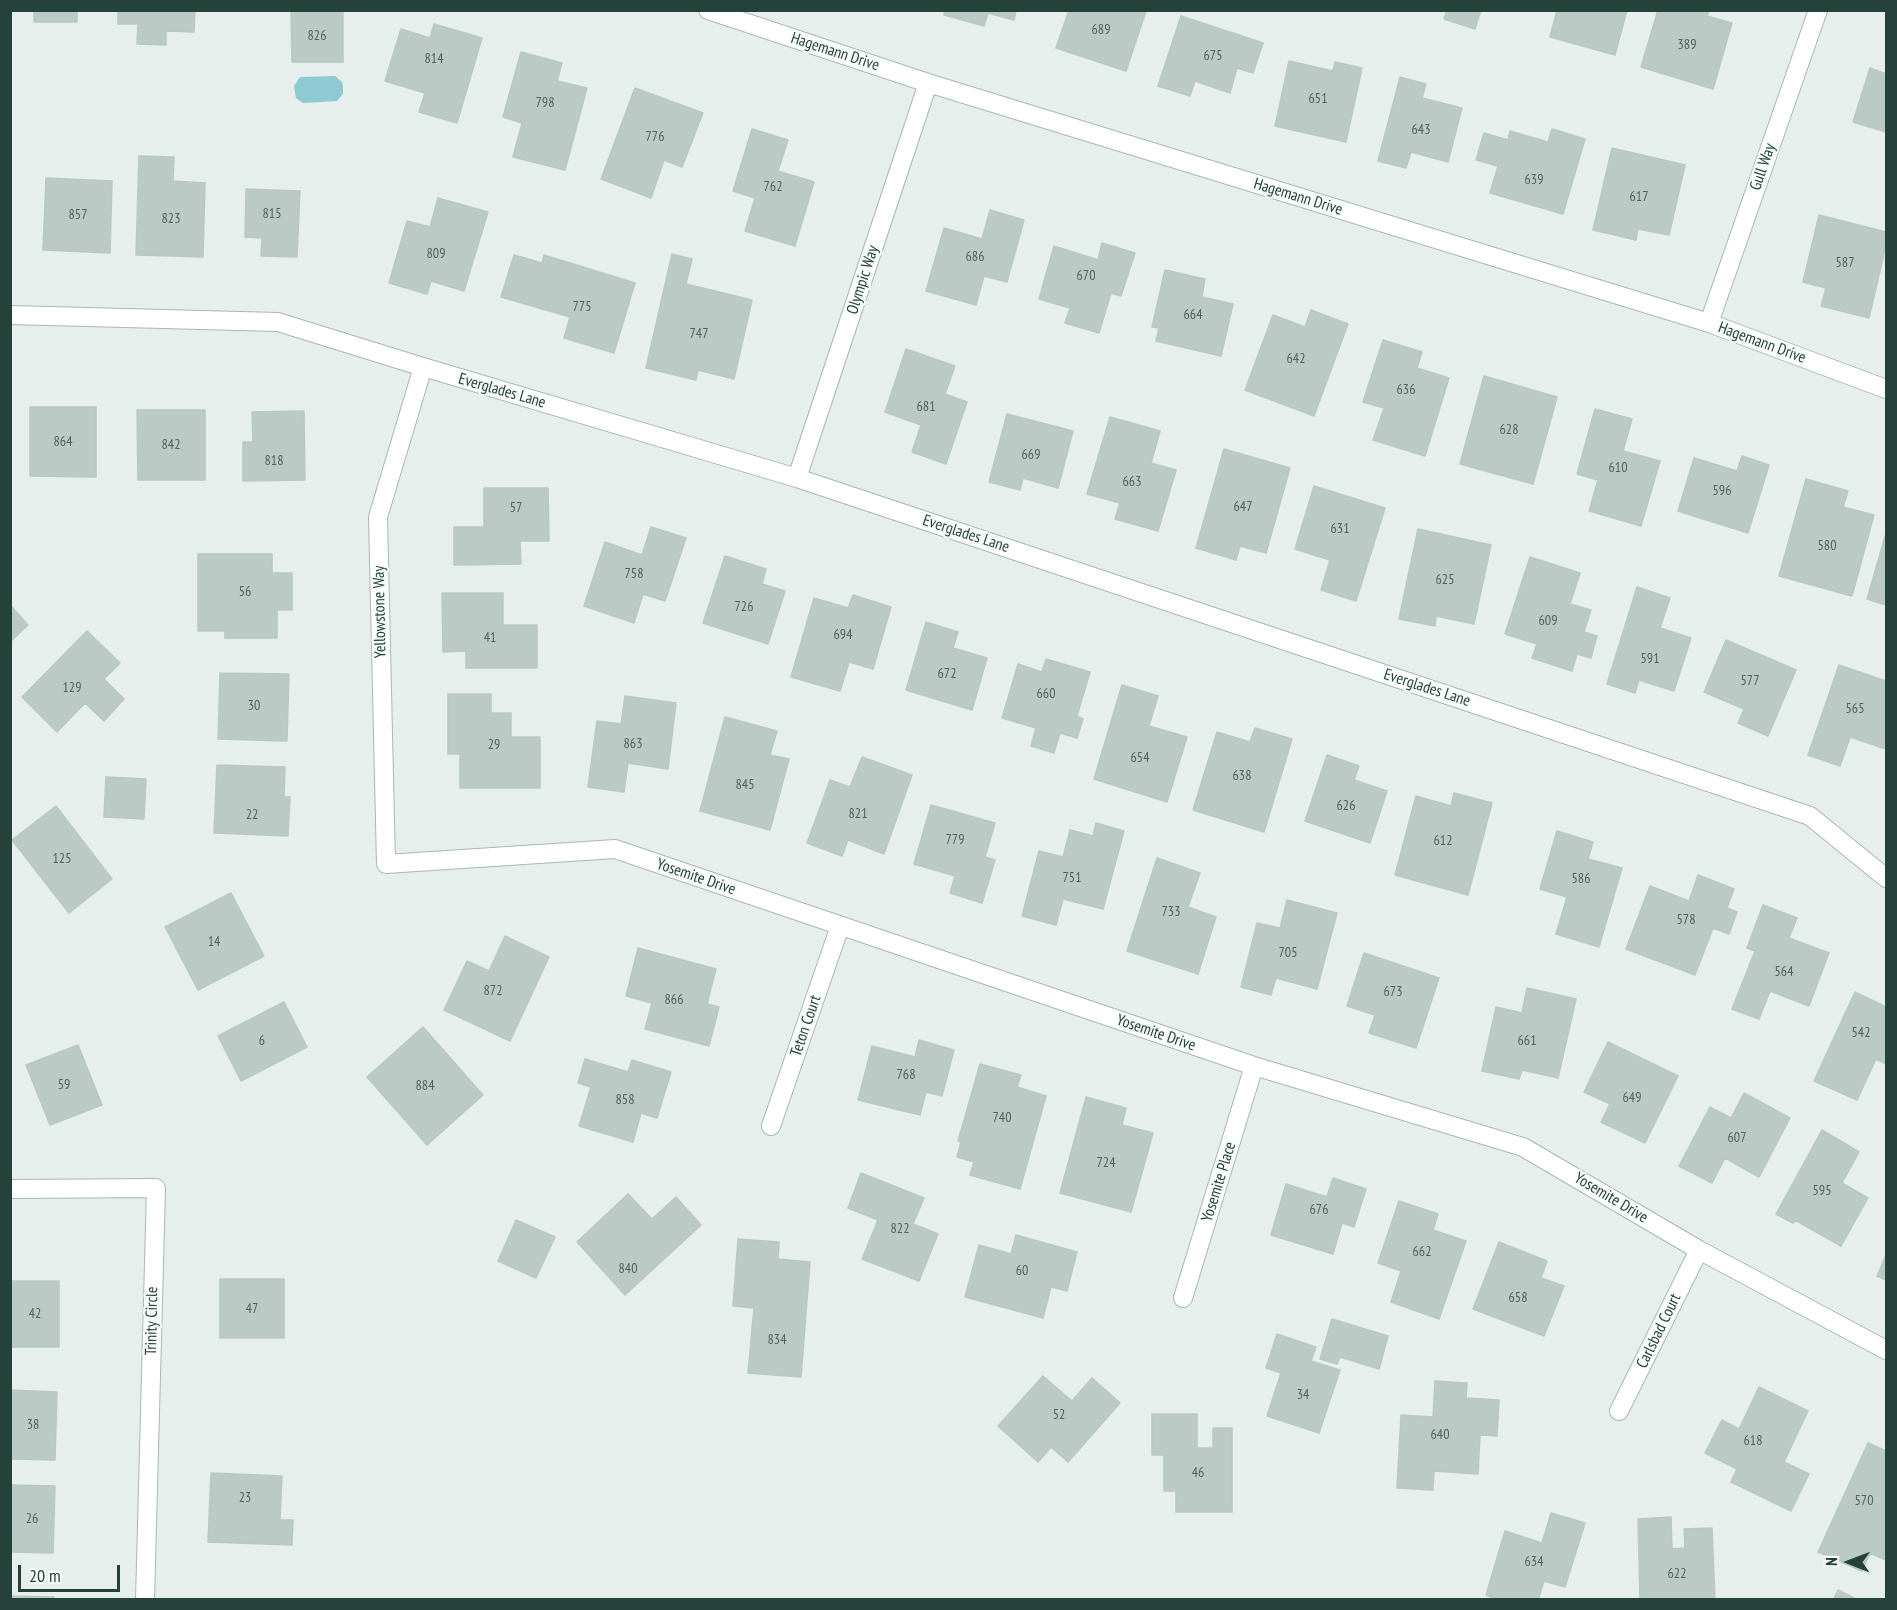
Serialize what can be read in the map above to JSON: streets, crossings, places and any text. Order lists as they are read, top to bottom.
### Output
{
  "streets": {
    "street": [
      "Hagemann Drive",
      "Gull Way",
      "Olympic Way",
      "Everglades Lane",
      "Yellowstone Way",
      "Yosemite Drive",
      "Teton Court",
      "Yosemite Place",
      "Trinity Circle",
      "Carlsbad Court"
    ]
  },
  "crossings": [
    ["Hagemann Drive", "Gull Way"],
    ["Hagemann Drive", "Olympic Way"],
    ["Olympic Way", "Everglades Lane"],
    ["Everglades Lane", "Yellowstone Way"],
    ["Yellowstone Way", "Yosemite Drive"],
    ["Yosemite Drive", "Teton Court"],
    ["Yosemite Drive", "Yosemite Place"],
    ["Yosemite Drive", "Carlsbad Court"]
  ],
  "house_numbers": [
    "689",
    "826",
    "389",
    "675",
    "814",
    "651",
    "798",
    "643",
    "776",
    "639",
    "762",
    "617",
    "815",
    "857",
    "823",
    "809",
    "686",
    "587",
    "670",
    "775",
    "664",
    "747",
    "642",
    "636",
    "681",
    "628",
    "864",
    "842",
    "669",
    "818",
    "610",
    "663",
    "596",
    "647",
    "57",
    "631",
    "580",
    "758",
    "625",
    "56",
    "726",
    "609",
    "694",
    "41",
    "591",
    "672",
    "577",
    "129",
    "660",
    "30",
    "565",
    "863",
    "29",
    "654",
    "638",
    "845",
    "626",
    "821",
    "22",
    "779",
    "612",
    "125",
    "751",
    "586",
    "733",
    "578",
    "14",
    "705",
    "564",
    "872",
    "673",
    "866",
    "542",
    "6",
    "661",
    "768",
    "59",
    "884",
    "649",
    "858",
    "740",
    "607",
    "724",
    "595",
    "676",
    "822",
    "662",
    "840",
    "60",
    "658",
    "47",
    "42",
    "834",
    "34",
    "52",
    "38",
    "640",
    "618",
    "46",
    "23",
    "570",
    "26",
    "634",
    "622"
  ],
  "scale_bar": "20 m",
  "north": "left"
}
